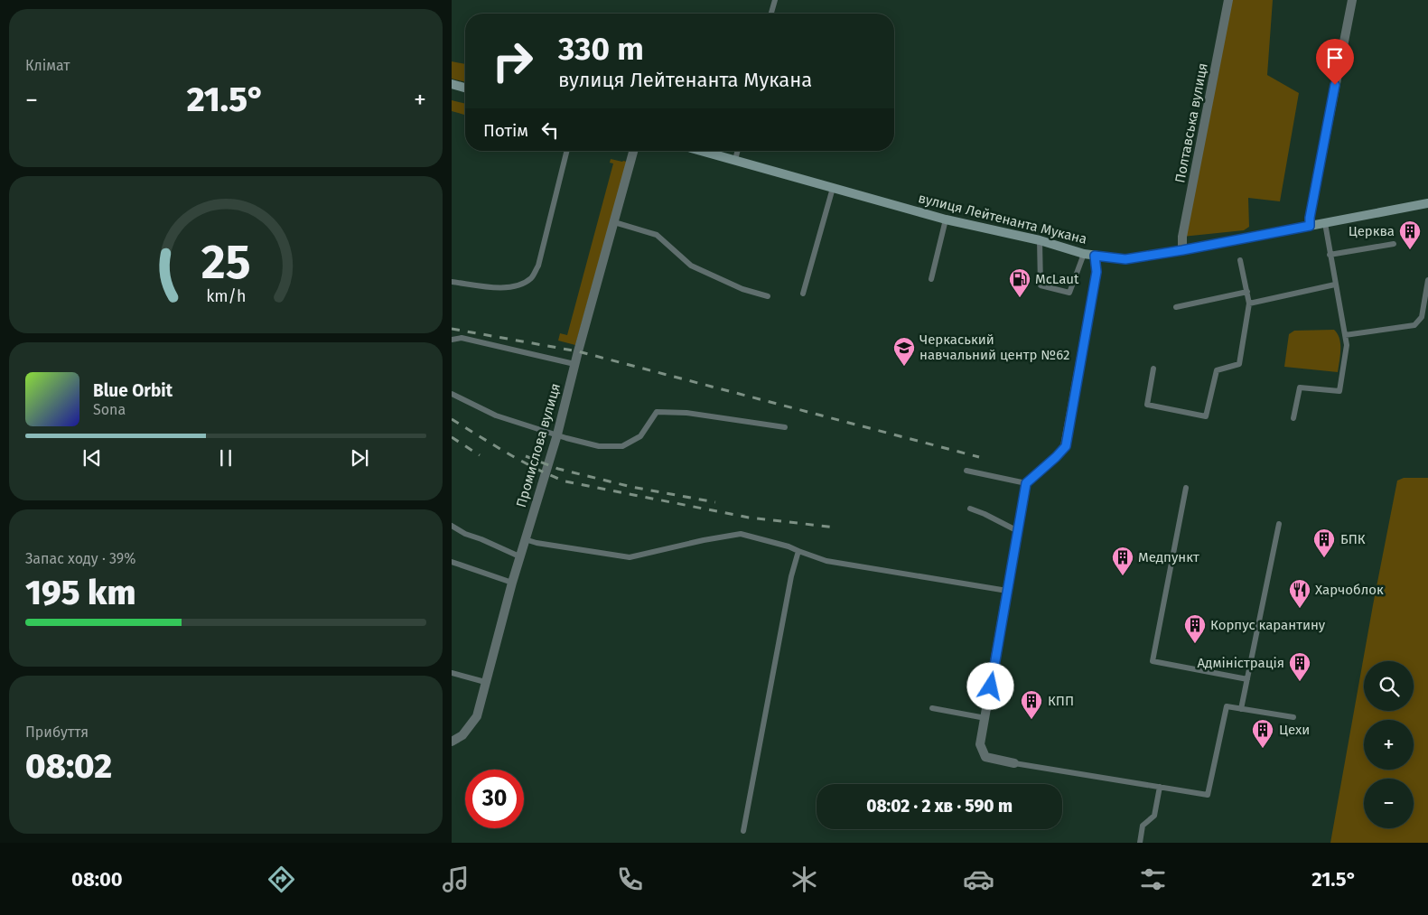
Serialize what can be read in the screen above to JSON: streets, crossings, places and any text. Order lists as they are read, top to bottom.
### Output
{
  "streets": {
    "main road": ["вулиця Лейтенанта Мукана"],
    "street": ["Полтавська вулиця", "Промислова вулиця"]
  },
  "crossings": [
    ["Полтавська вулиця", "вулиця Лейтенанта Мукана"]
  ],
  "places": {
    "building": [
      "Церква",
      "БПК",
      "Медпункт",
      "Корпус карантину",
      "Адміністрація",
      "КПП",
      "Цехи"
    ],
    "fuel station": ["McLaut"],
    "school or university": ["Черкаський навчальний центр №62"],
    "restaurant": ["Харчоблок"]
  },
  "page": {
    "tile": [
      "Клімат",
      ["Запас ходу · 39%", "195 km"],
      ["Прибуття", "08:02"]
    ],
    "turn": ["330 m", "вулиця Лейтенанта Мукана"],
    "heat": ["−", "21.5°", "+"],
    "then": "Потім",
    "song": ["Blue Orbit", "Sona"],
    "map_buttons": ["+", "−"],
    "limit": "30",
    "trip": "08:02 · 2 хв · 590 m",
    "tabs": ["08:00", "21.5°"],
    "gauge": ["25", "km/h"]
  }
}
